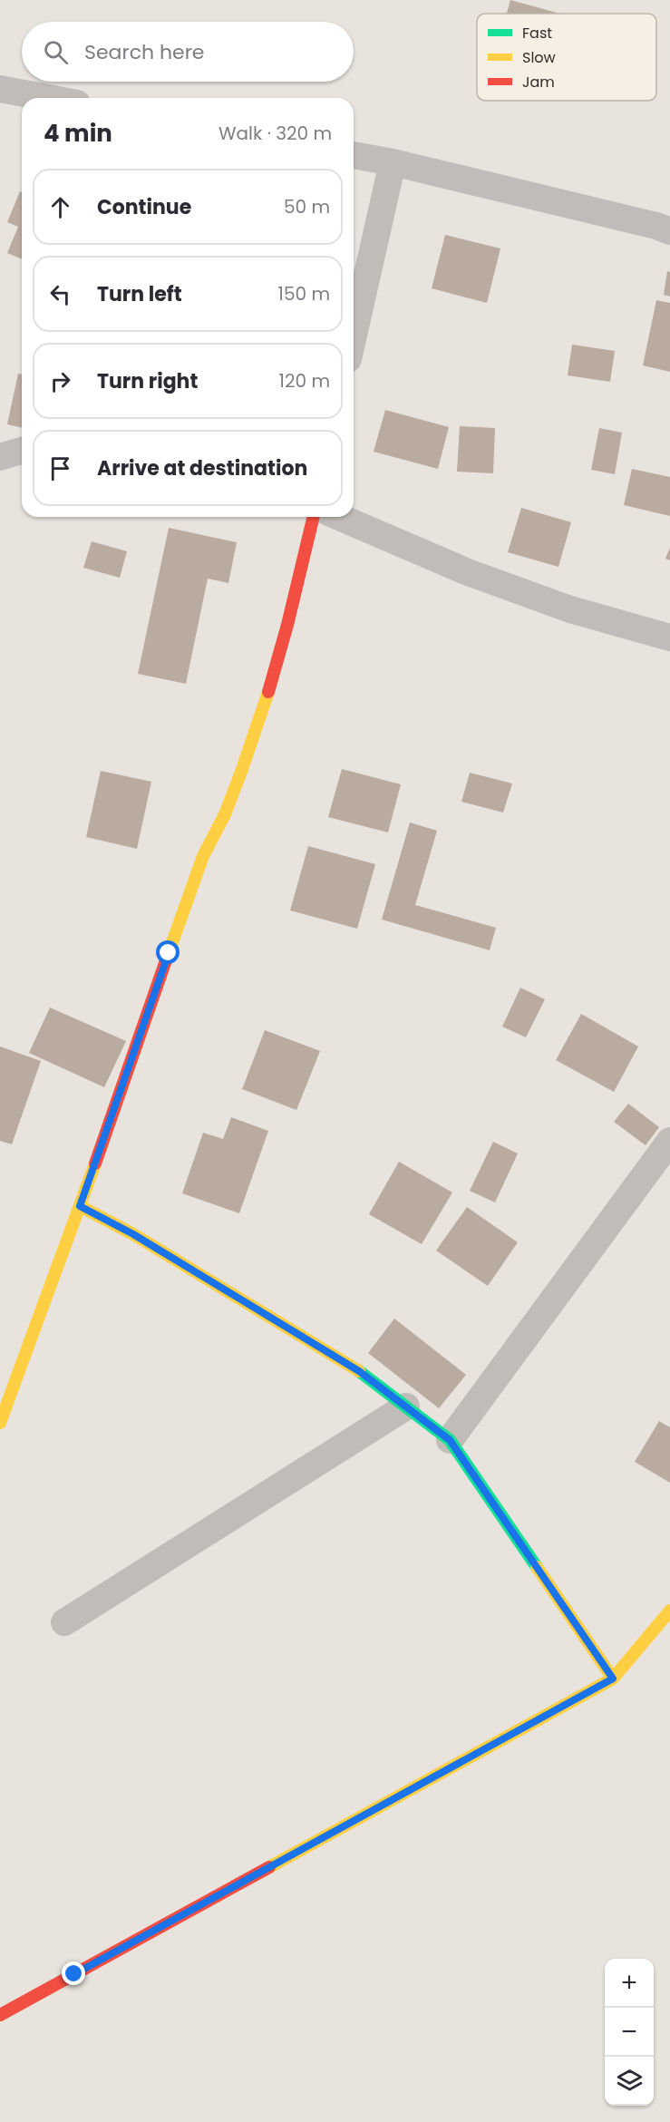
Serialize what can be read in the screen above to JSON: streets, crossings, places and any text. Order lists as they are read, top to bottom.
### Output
{
  "legend": ["Fast", "Slow", "Jam"],
  "page": {
    "search": "Search here",
    "heading": ["4 min", "Walk · 320 m"],
    "list": [
      ["Continue", "50 m"],
      ["Turn left", "150 m"],
      ["Turn right", "120 m"],
      "Arrive at destination"
    ],
    "map_buttons": ["+", "−"]
  }
}
